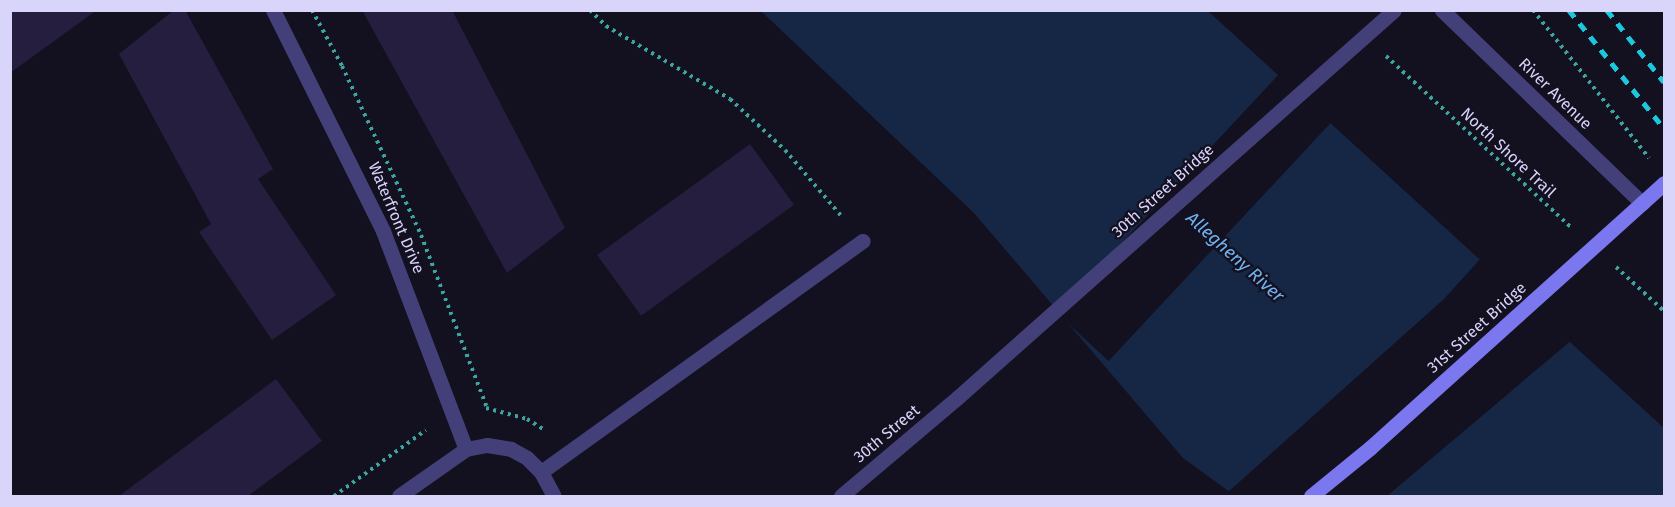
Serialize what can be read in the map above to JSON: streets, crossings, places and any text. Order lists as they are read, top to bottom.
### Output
{
  "streets": {
    "main road": ["31st Street Bridge"],
    "street": [
      "River Avenue",
      "30th Street Bridge",
      "Waterfront Drive",
      "30th Street"
    ],
    "path": ["North Shore Trail"]
  },
  "crossings": [
    ["River Avenue", "31st Street Bridge"],
    ["30th Street Bridge", "30th Street"]
  ],
  "water": ["Allegheny River"]
}
